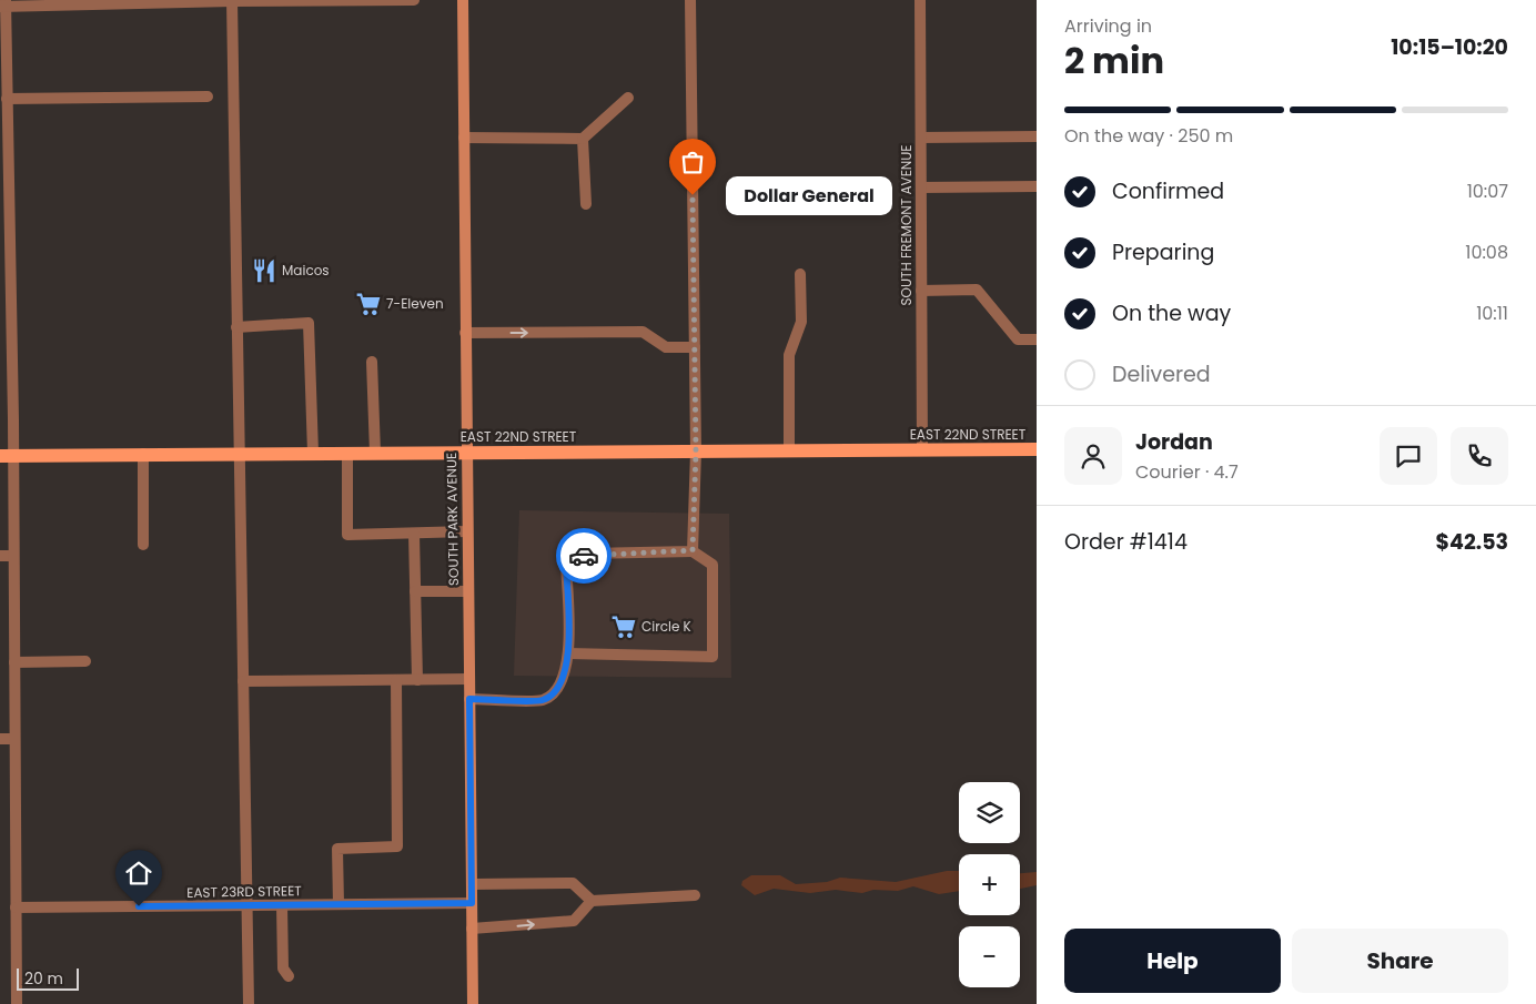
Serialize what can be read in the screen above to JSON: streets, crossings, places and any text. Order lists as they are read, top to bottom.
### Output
{
  "streets": {
    "main road": ["EAST 22ND STREET", "SOUTH PARK AVENUE"],
    "street": ["SOUTH FREMONT AVENUE", "EAST 23RD STREET"]
  },
  "crossings": [
    ["SOUTH FREMONT AVENUE", "EAST 22ND STREET"],
    ["EAST 22ND STREET", "SOUTH PARK AVENUE"],
    ["SOUTH PARK AVENUE", "EAST 23RD STREET"]
  ],
  "places": {
    "other": ["Dollar General"],
    "restaurant": ["Maicos"],
    "supermarket": ["7-Eleven", "Circle K"]
  },
  "scale_bar": "20 m",
  "page": {
    "heading": ["2 min", "Arriving in", "10:15–10:20"],
    "panel": [
      "Jordan",
      "Courier · 4.7",
      "Order #1414",
      "$42.53"
    ],
    "bar": "On the way · 250 m",
    "list": [
      ["Confirmed", "10:07"],
      ["Preparing", "10:08"],
      ["On the way", "10:11"],
      "Delivered"
    ],
    "bubble": "Dollar General",
    "map_buttons": ["+", "−"],
    "buttons": ["Help", "Share"],
    "scale": "20 m"
  }
}
